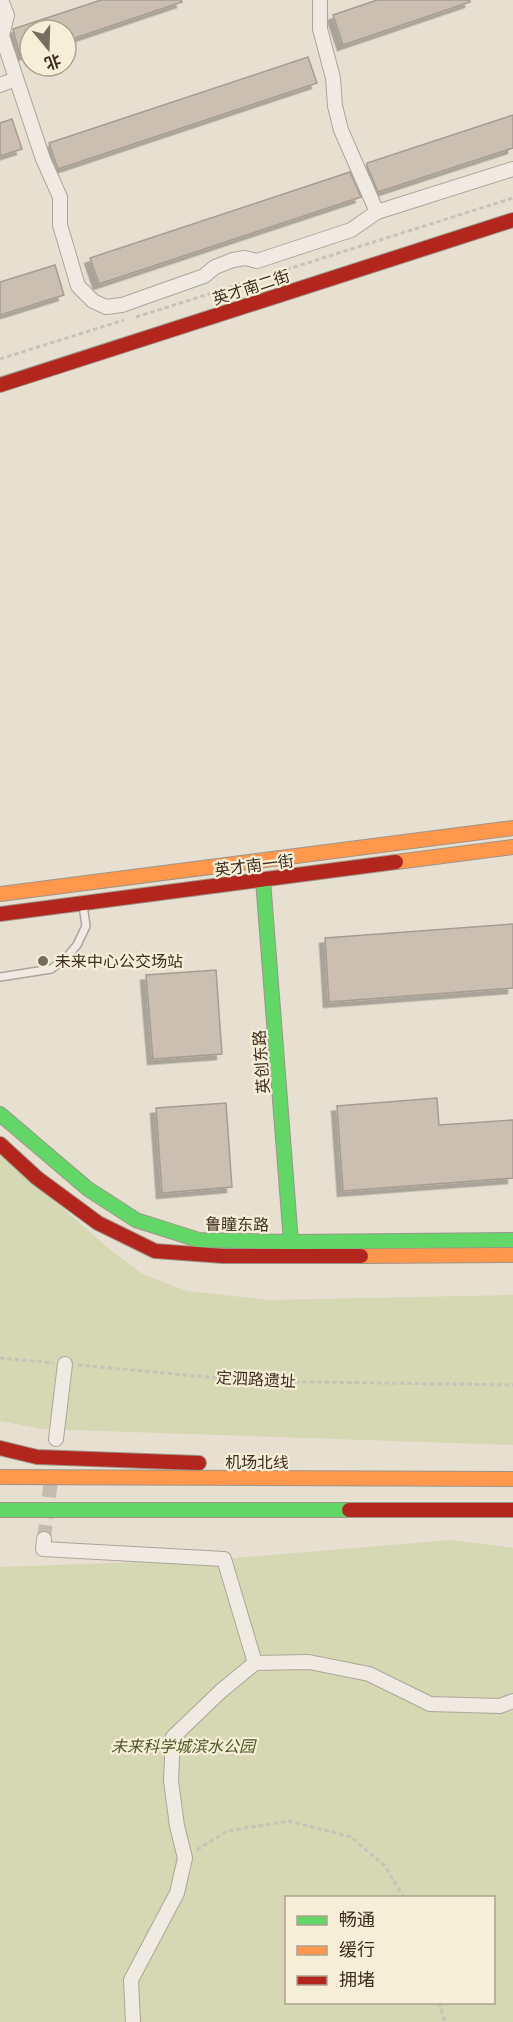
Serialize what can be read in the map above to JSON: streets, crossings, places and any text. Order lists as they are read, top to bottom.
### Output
{
  "streets": {
    "main road": [
      "英才南二街",
      "英才南一街",
      "英创东路",
      "鲁瞳东路",
      "机场北线"
    ],
    "path": ["定泗路遗址"]
  },
  "crossings": [
    ["英才南一街", "英创东路"],
    ["英创东路", "鲁瞳东路"]
  ],
  "parks": ["未来科学城滨水公园"],
  "places": ["未来中心公交场站"],
  "legend": ["畅通", "缓行", "拥堵"],
  "north": "bottom"
}
